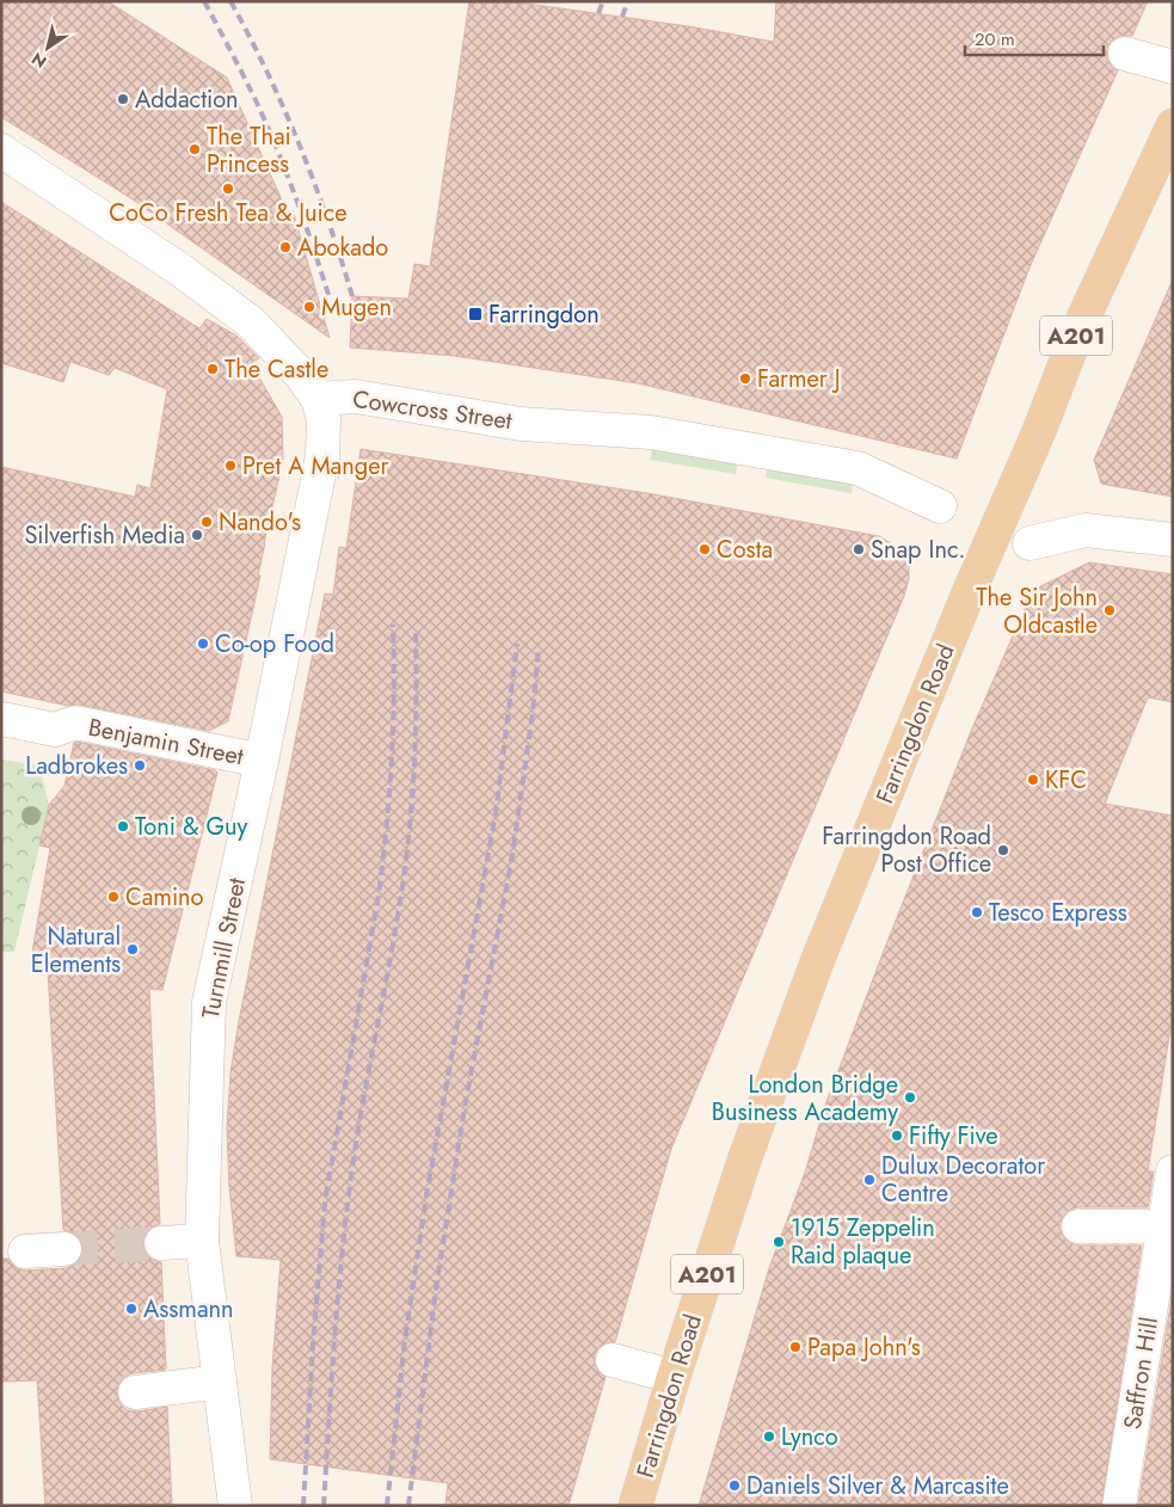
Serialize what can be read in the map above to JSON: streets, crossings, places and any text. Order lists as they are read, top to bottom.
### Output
{
  "streets": {
    "main road": ["A201", "Farringdon Road"],
    "street": [
      "Cowcross Street",
      "Benjamin Street",
      "Turnmill Street",
      "Saffron Hill"
    ]
  },
  "crossings": [
    ["Cowcross Street", "Turnmill Street"],
    ["Benjamin Street", "Turnmill Street"]
  ],
  "places": {
    "other": [
      "Addaction",
      "The Thai Princess",
      "CoCo Fresh Tea & Juice",
      "Abokado",
      "Mugen",
      "The Castle",
      "Farmer J",
      "Pret A Manger",
      "Nando's",
      "Silverfish Media",
      "Costa",
      "Snap Inc.",
      "The Sir John Oldcastle",
      "Co-op Food",
      "Ladbrokes",
      "KFC",
      "Toni & Guy",
      "Farringdon Road Post Office",
      "Camino",
      "Tesco Express",
      "Natural Elements",
      "London Bridge Business Academy",
      "Fifty Five",
      "Dulux Decorator Centre",
      "1915 Zeppelin Raid plaque",
      "Assmann",
      "Papa John's",
      "Lynco",
      "Daniels Silver & Marcasite"
    ],
    "transit": ["Farringdon"]
  },
  "scale_bar": "20 m",
  "north": "bottom left"
}
